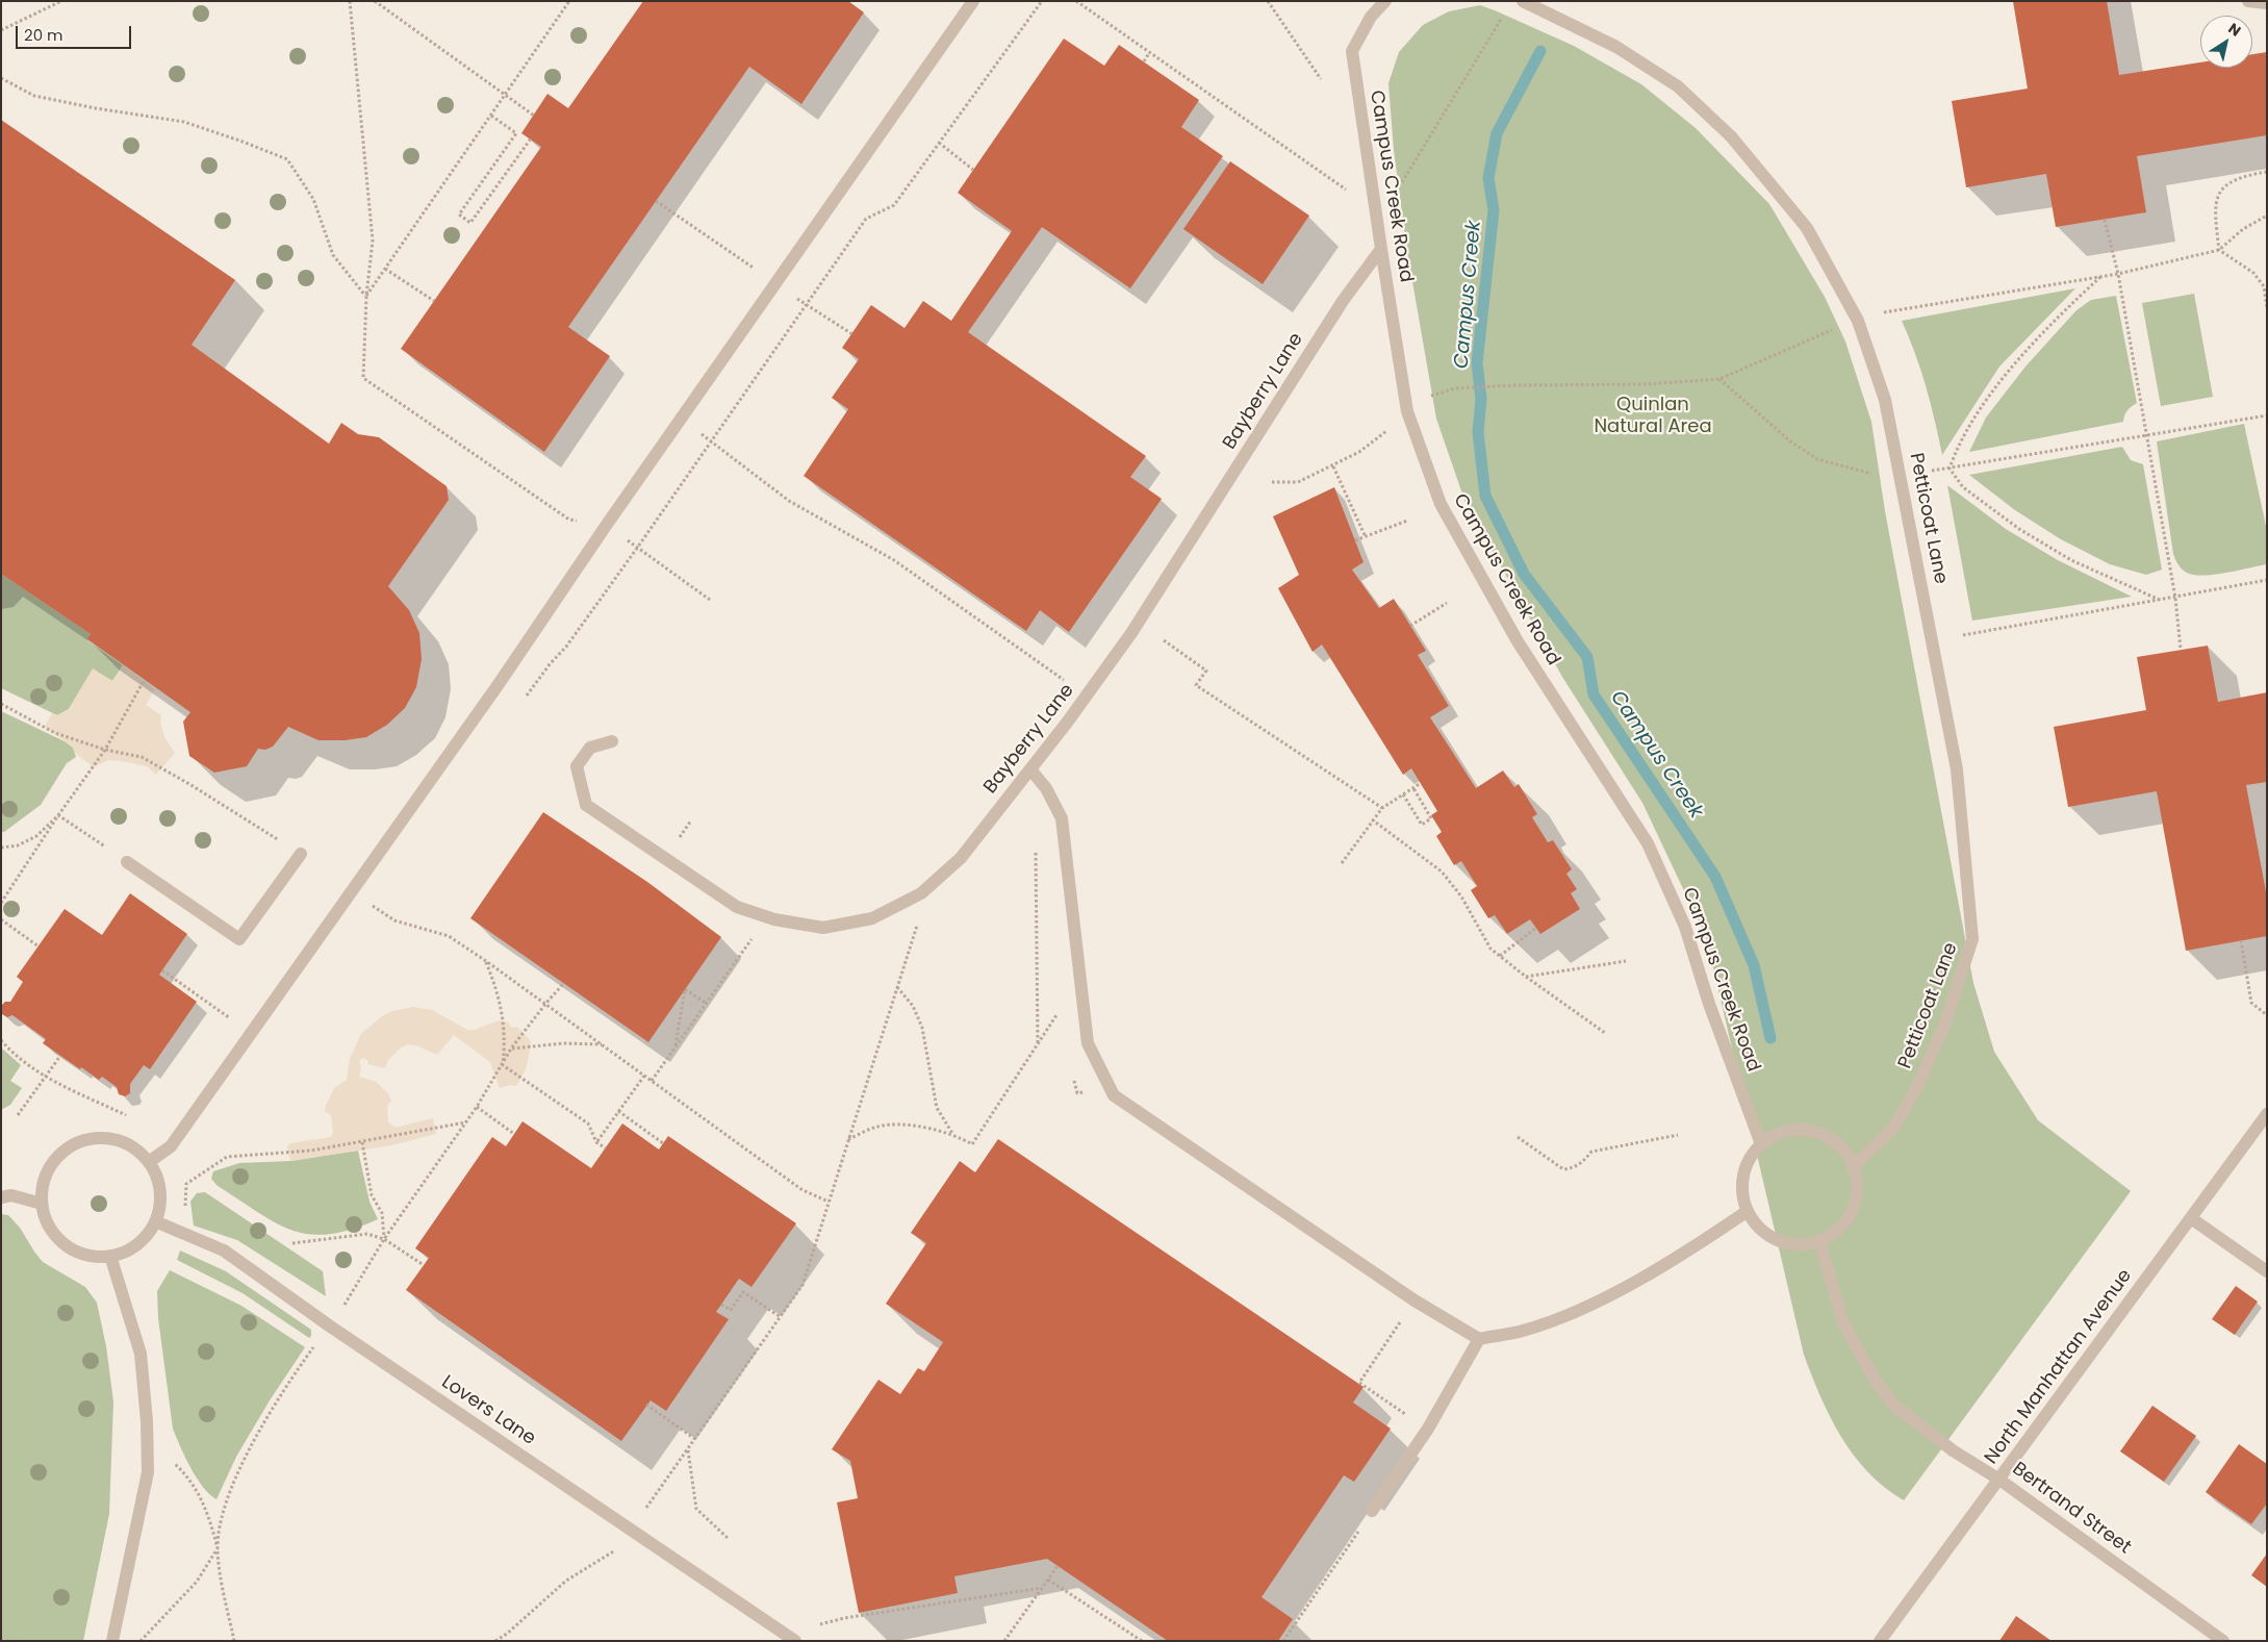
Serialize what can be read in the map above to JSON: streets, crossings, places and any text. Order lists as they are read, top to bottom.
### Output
{
  "streets": {
    "street": [
      "Campus Creek Road",
      "Bayberry Lane",
      "Petticoat Lane",
      "North Manhattan Avenue",
      "Lovers Lane",
      "Bertrand Street"
    ]
  },
  "crossings": [
    ["Campus Creek Road", "Bayberry Lane"],
    ["Campus Creek Road", "Petticoat Lane"],
    ["Campus Creek Road", "Bertrand Street"],
    ["Petticoat Lane", "Bertrand Street"],
    ["North Manhattan Avenue", "Bertrand Street"]
  ],
  "water": ["Campus Creek"],
  "parks": ["Quinlan Natural Area"],
  "scale_bar": "20 m",
  "north": "top right"
}
